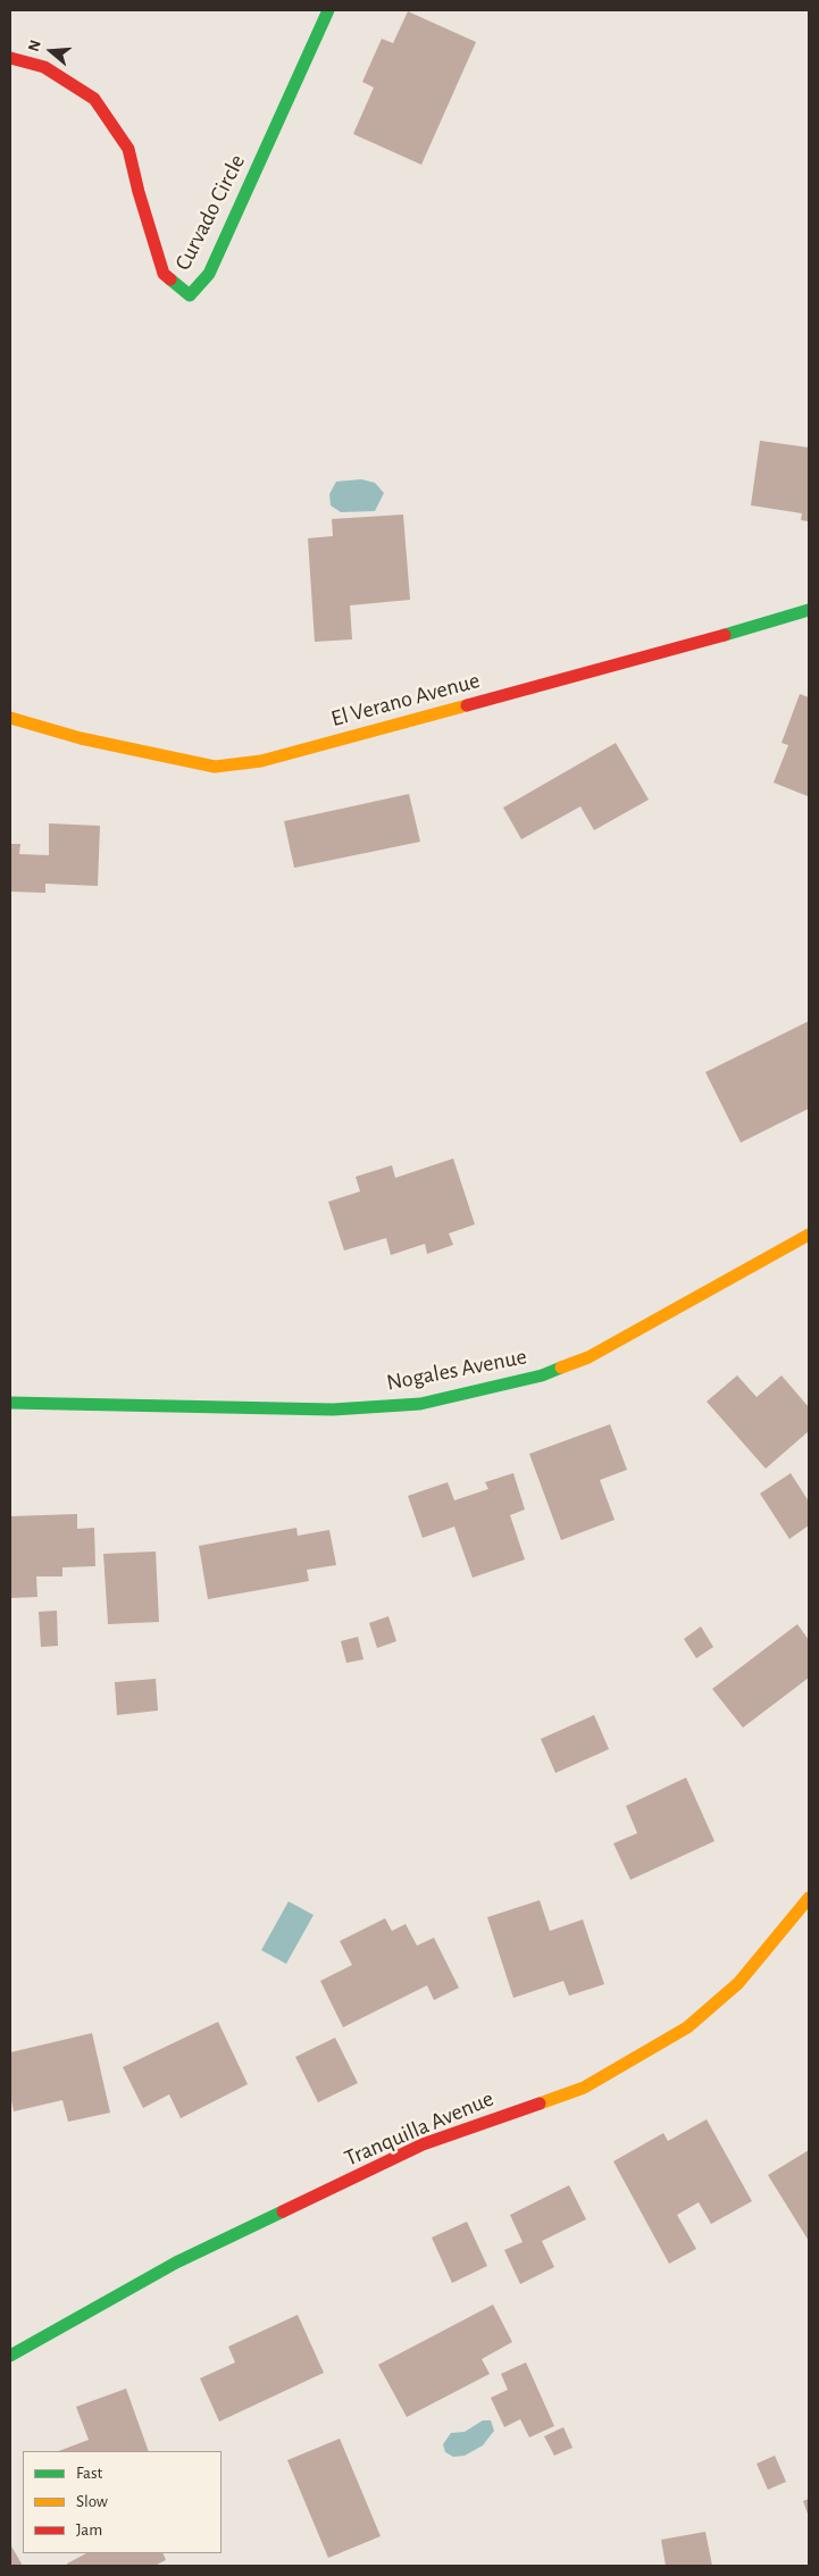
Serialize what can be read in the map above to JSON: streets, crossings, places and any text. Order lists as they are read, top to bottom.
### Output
{
  "streets": {
    "street": [
      "Curvado Circle",
      "El Verano Avenue",
      "Nogales Avenue",
      "Tranquilla Avenue"
    ]
  },
  "legend": ["Fast", "Slow", "Jam"],
  "north": "left"
}
